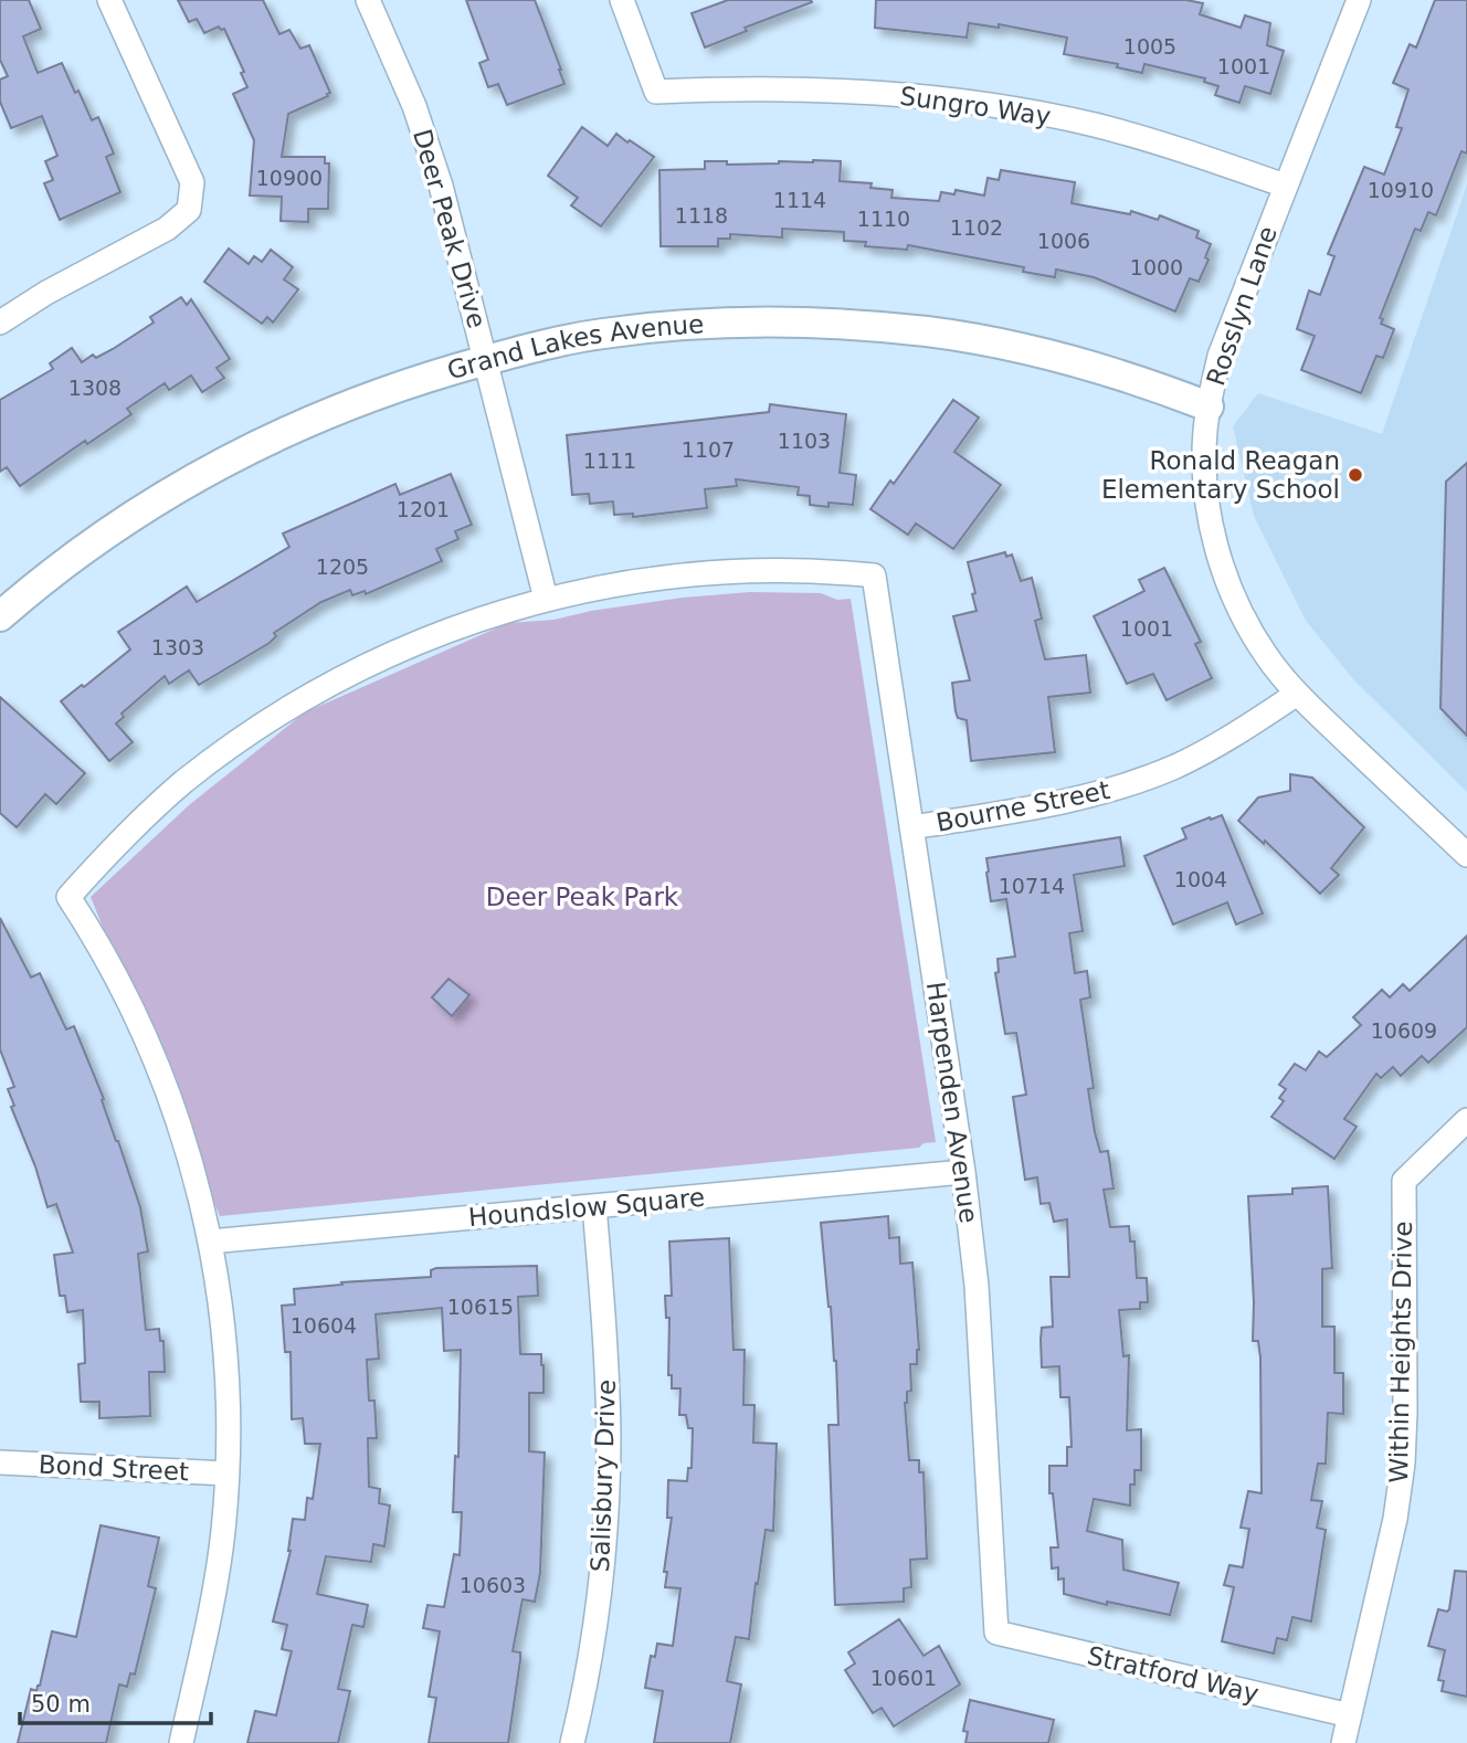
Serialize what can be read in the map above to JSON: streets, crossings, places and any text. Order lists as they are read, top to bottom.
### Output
{
  "streets": {
    "street": [
      "Sungro Way",
      "Deer Peak Drive",
      "Rosslyn Lane",
      "Grand Lakes Avenue",
      "Bourne Street",
      "Harpenden Avenue",
      "Houndslow Square",
      "Within Heights Drive",
      "Bond Street",
      "Salisbury Drive",
      "Stratford Way"
    ]
  },
  "crossings": [
    ["Sungro Way", "Rosslyn Lane"],
    ["Deer Peak Drive", "Grand Lakes Avenue"],
    ["Deer Peak Drive", "Harpenden Avenue"],
    ["Rosslyn Lane", "Grand Lakes Avenue"],
    ["Rosslyn Lane", "Bourne Street"],
    ["Bourne Street", "Harpenden Avenue"],
    ["Harpenden Avenue", "Houndslow Square"],
    ["Harpenden Avenue", "Stratford Way"],
    ["Houndslow Square", "Salisbury Drive"],
    ["Within Heights Drive", "Stratford Way"]
  ],
  "parks": ["Deer Peak Park"],
  "places": ["Ronald Reagan Elementary School"],
  "house_numbers": [
    "1005",
    "1001",
    "10900",
    "10910",
    "1114",
    "1118",
    "1110",
    "1102",
    "1006",
    "1000",
    "1308",
    "1103",
    "1107",
    "1111",
    "1201",
    "1205",
    "1001",
    "1303",
    "1004",
    "10714",
    "10609",
    "10615",
    "10604",
    "10603",
    "10601"
  ],
  "scale_bar": "50 m"
}
